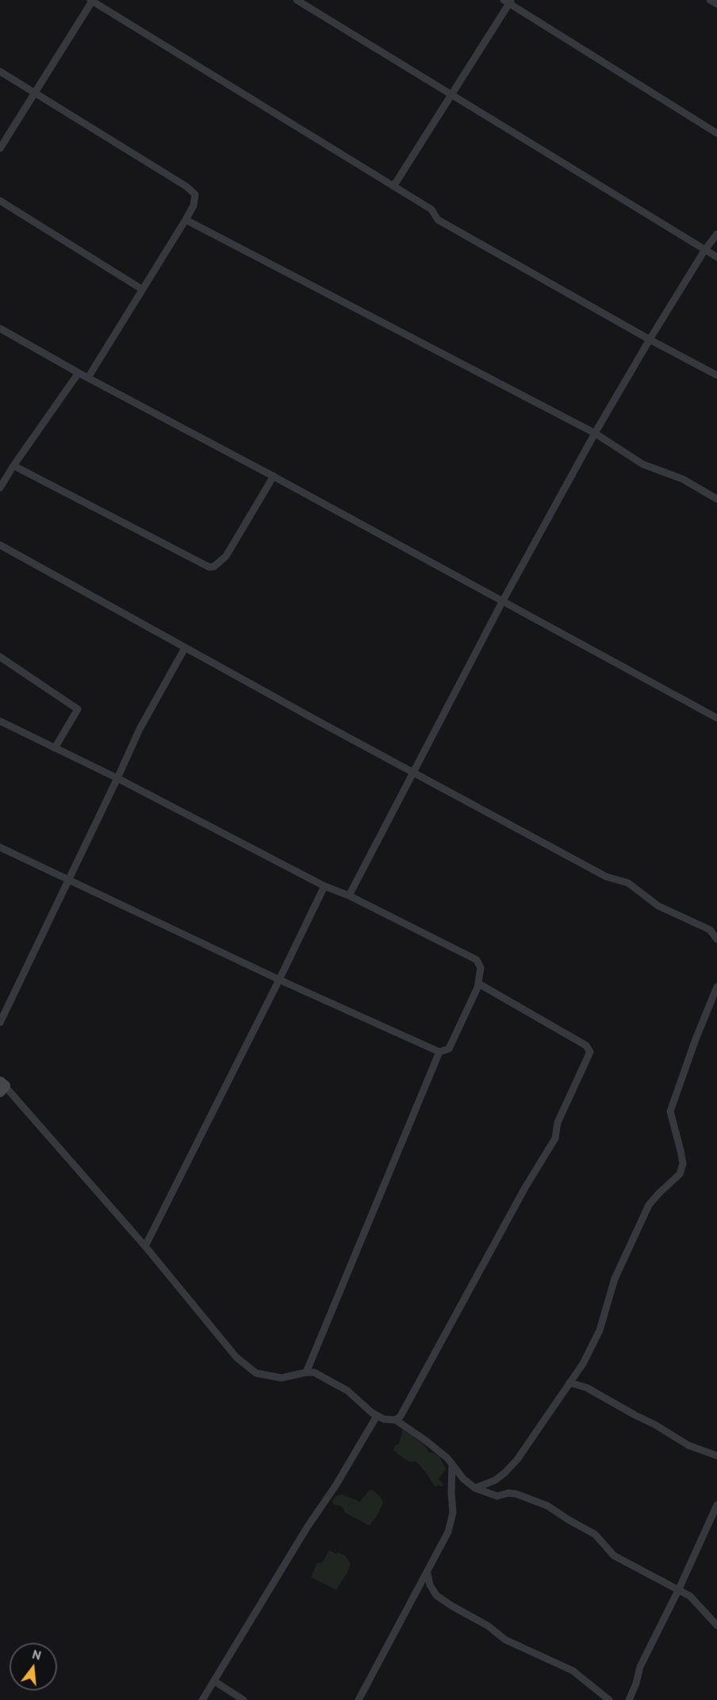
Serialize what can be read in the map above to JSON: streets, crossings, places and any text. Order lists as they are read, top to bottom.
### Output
{
  "north": "top"
}
